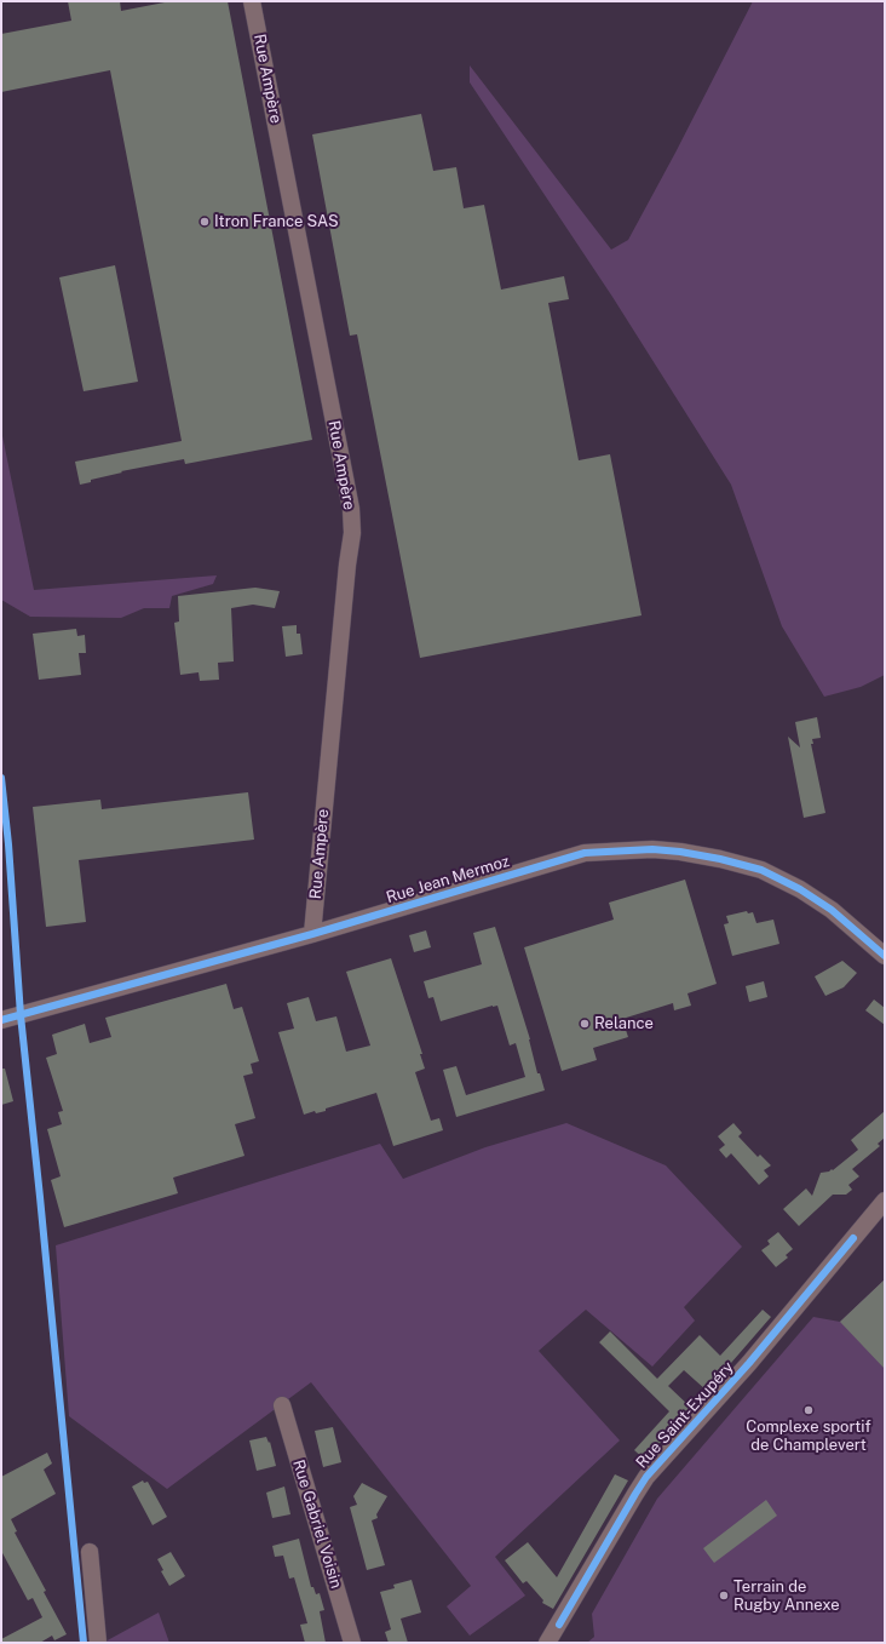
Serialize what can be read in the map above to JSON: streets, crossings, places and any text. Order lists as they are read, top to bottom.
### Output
{
  "streets": {
    "street": [
      "Rue Ampère",
      "Rue Jean Mermoz",
      "Rue Saint-Exupéry",
      "Rue Gabriel Voisin"
    ]
  },
  "crossings": [
    ["Rue Ampère", "Rue Jean Mermoz"]
  ],
  "places": [
    "Itron France SAS",
    "Relance",
    "Complexe sportif de Champlevert",
    "Terrain de Rugby Annexe"
  ]
}
